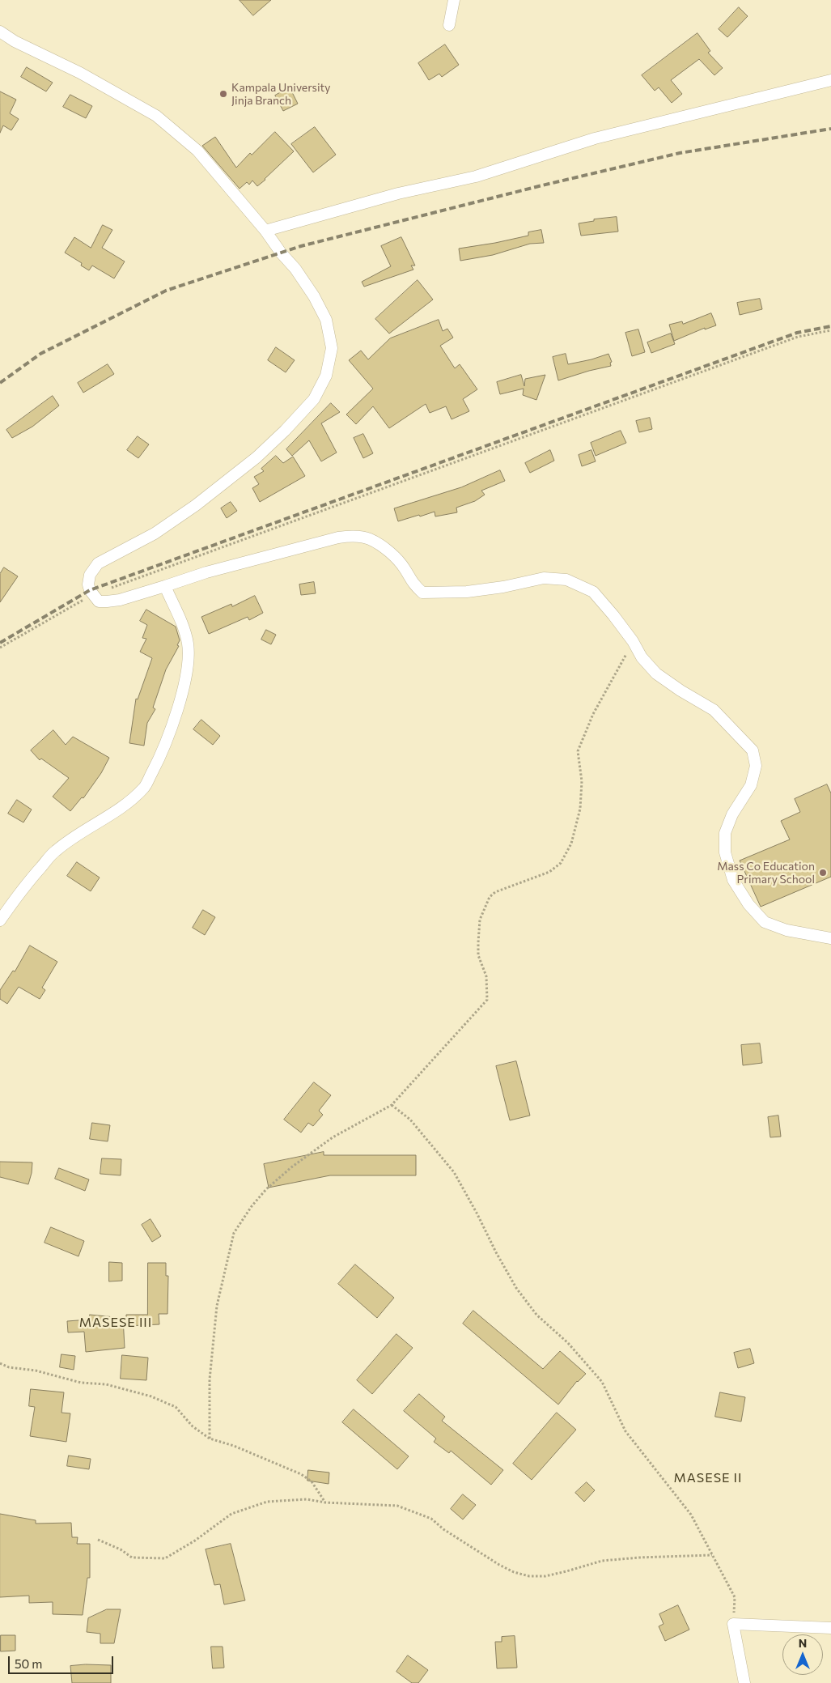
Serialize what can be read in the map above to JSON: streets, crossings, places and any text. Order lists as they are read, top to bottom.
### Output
{
  "districts": ["MASESE III", "MASESE II"],
  "places": ["Kampala University Jinja Branch", "Mass Co Education Primary School"],
  "scale_bar": "50 m",
  "north": "top"
}
